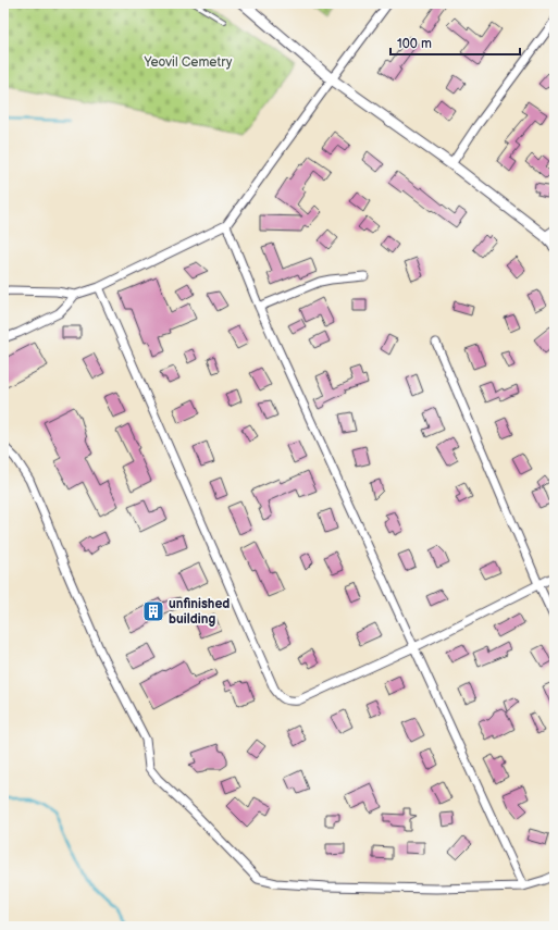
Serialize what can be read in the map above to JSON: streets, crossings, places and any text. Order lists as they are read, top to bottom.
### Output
{
  "parks": ["Yeovil Cemetry"],
  "places": {
    "building": ["unfinished building"]
  },
  "scale_bar": "100 m"
}
